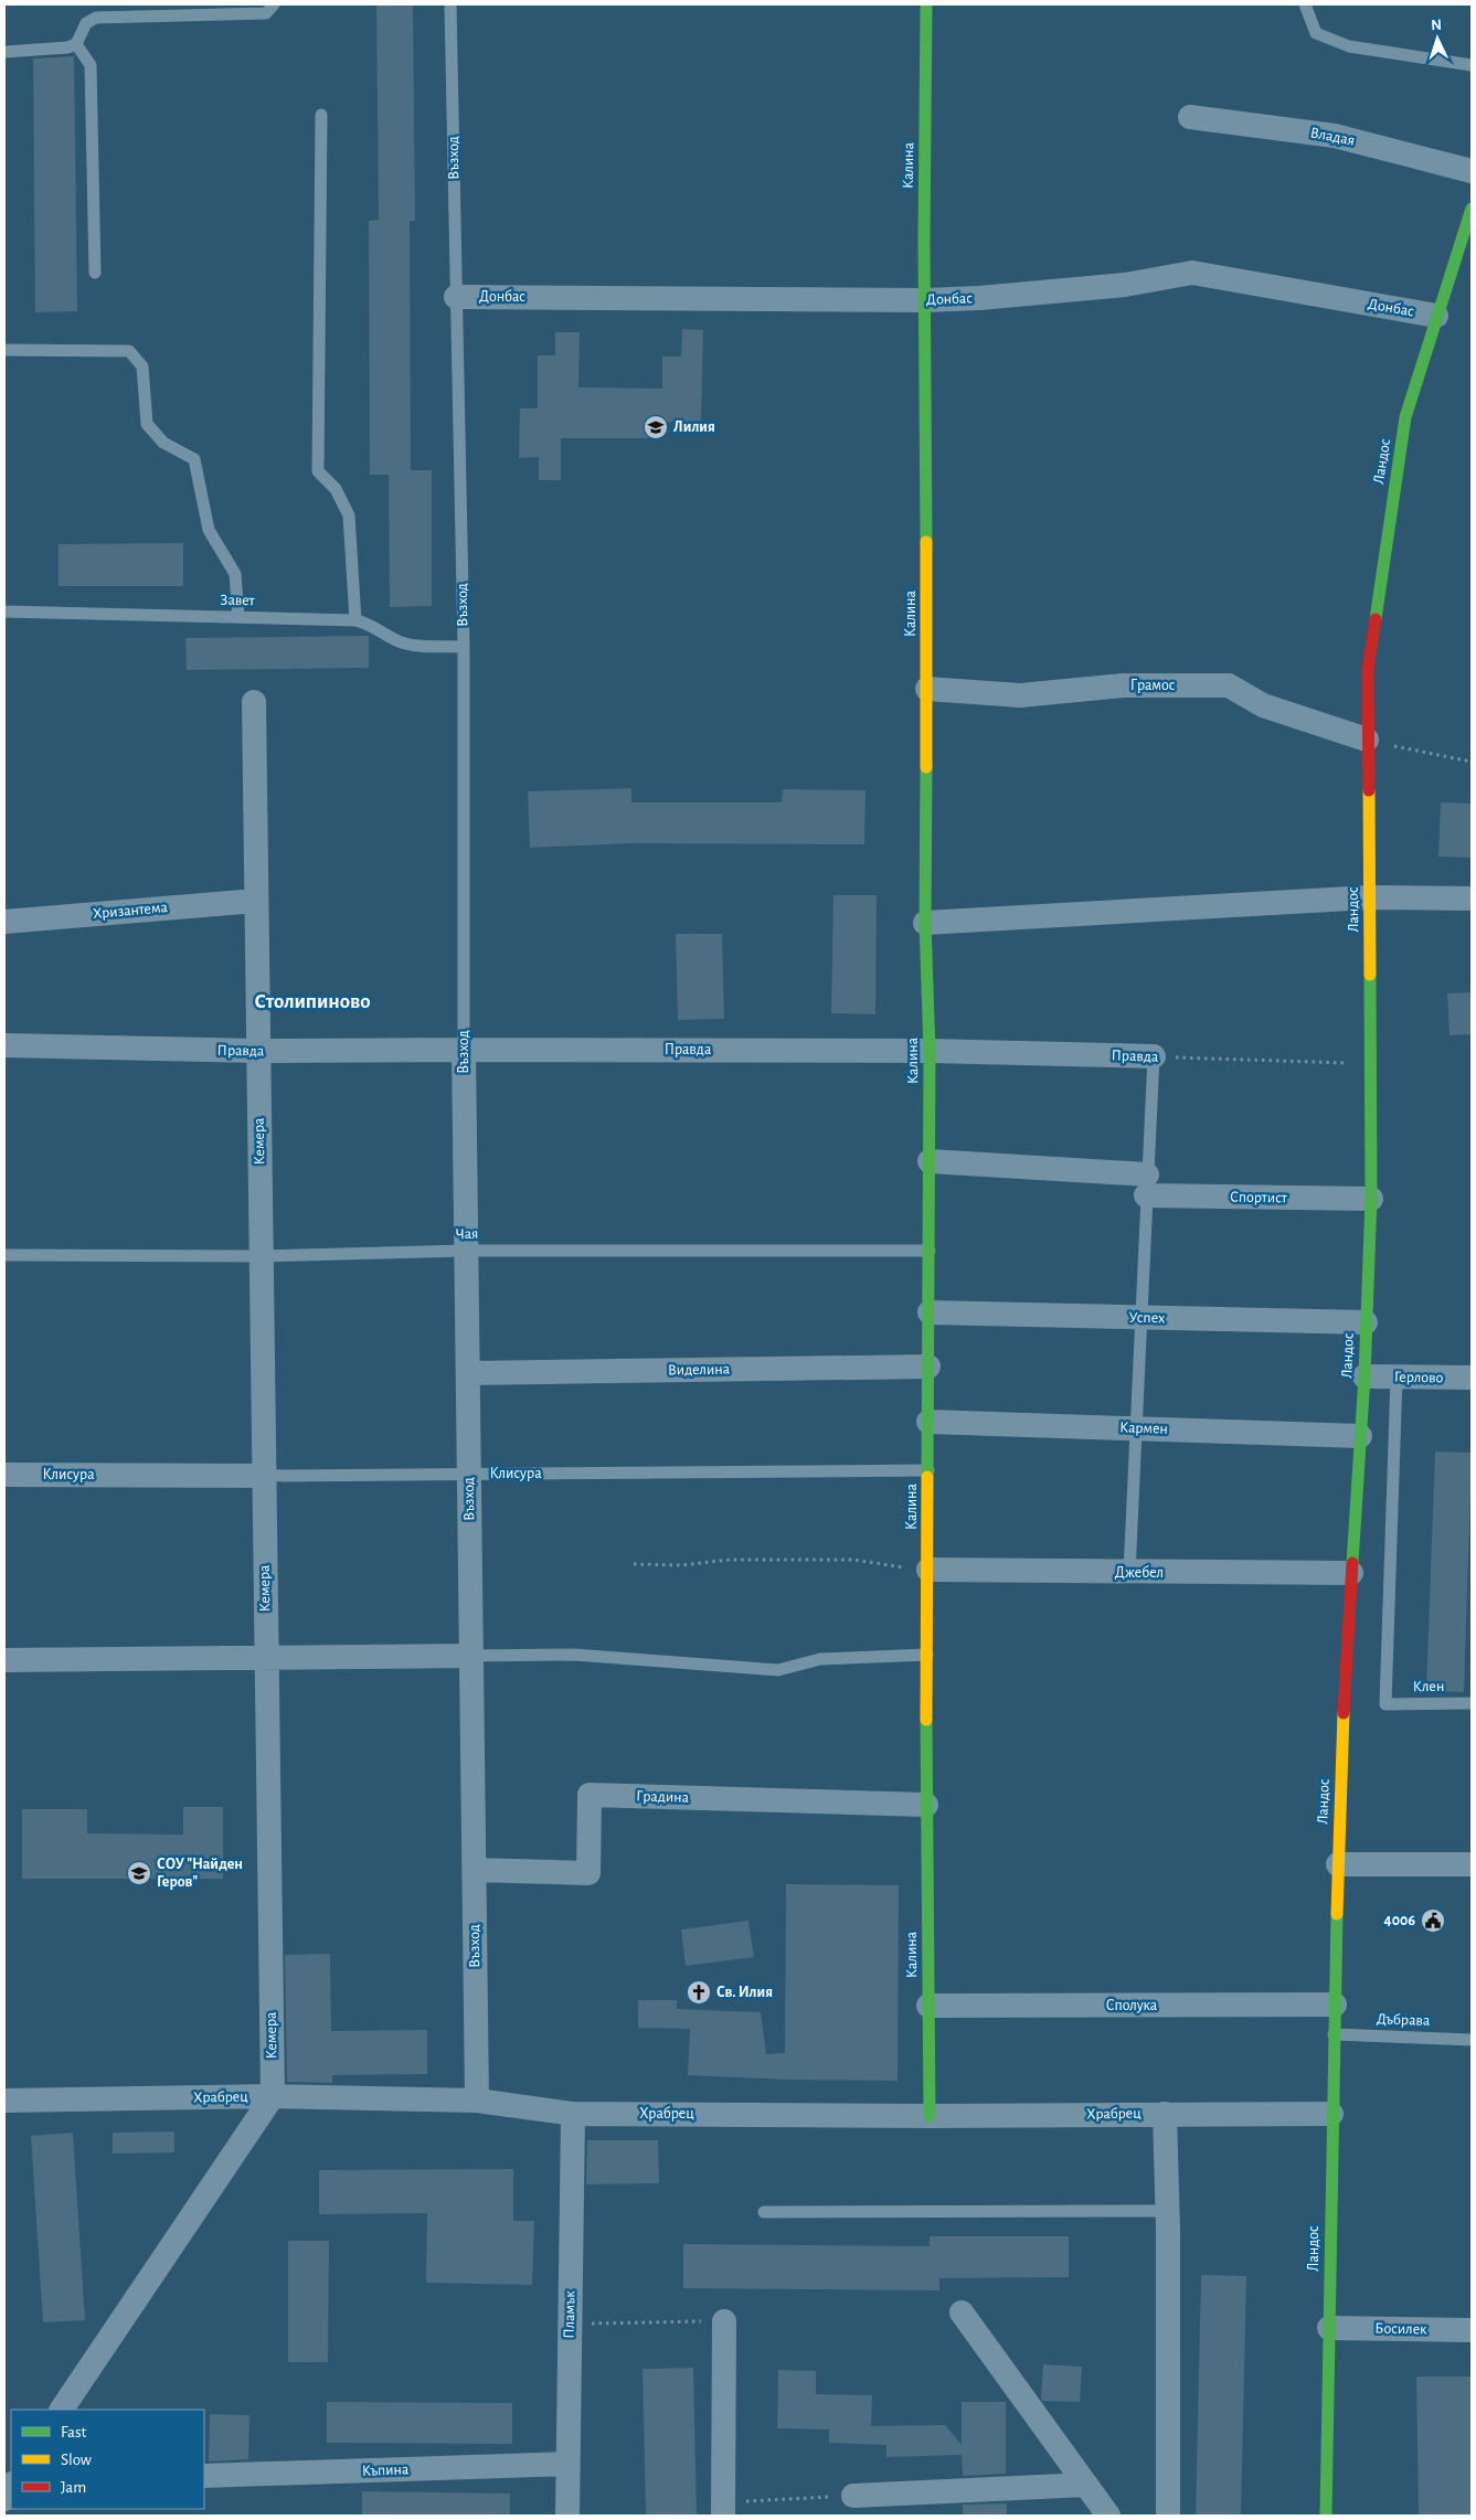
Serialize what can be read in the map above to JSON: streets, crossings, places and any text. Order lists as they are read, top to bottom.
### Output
{
  "streets": {
    "street": [
      "Владая",
      "Възход",
      "Калина",
      "Донбас",
      "Ландос",
      "Грамос",
      "Хризантема",
      "Правда",
      "Кемера",
      "Спортист",
      "Успех",
      "Виделина",
      "Герлово",
      "Кармен",
      "Клисура",
      "Джебел",
      "Градина",
      "Сполука",
      "Храбрец",
      "Пламък",
      "Босилек",
      "Къпина"
    ],
    "lane": [
      "Завет",
      "Чая",
      "Клен",
      "Дъбрава"
    ]
  },
  "crossings": [
    ["Възход", "Донбас"],
    ["Възход", "Завет"],
    ["Възход", "Правда"],
    ["Възход", "Чая"],
    ["Възход", "Виделина"],
    ["Възход", "Клисура"],
    ["Възход", "Градина"],
    ["Възход", "Храбрец"],
    ["Калина", "Донбас"],
    ["Калина", "Грамос"],
    ["Калина", "Правда"],
    ["Калина", "Спортист"],
    ["Калина", "Чая"],
    ["Калина", "Успех"],
    ["Калина", "Виделина"],
    ["Калина", "Кармен"],
    ["Калина", "Клисура"],
    ["Калина", "Джебел"],
    ["Калина", "Градина"],
    ["Калина", "Сполука"],
    ["Калина", "Храбрец"],
    ["Донбас", "Ландос"],
    ["Ландос", "Грамос"],
    ["Ландос", "Правда"],
    ["Ландос", "Спортист"],
    ["Ландос", "Успех"],
    ["Ландос", "Герлово"],
    ["Ландос", "Кармен"],
    ["Ландос", "Джебел"],
    ["Ландос", "Сполука"],
    ["Ландос", "Дъбрава"],
    ["Ландос", "Храбрец"],
    ["Ландос", "Босилек"],
    ["Хризантема", "Кемера"],
    ["Правда", "Кемера"],
    ["Кемера", "Чая"],
    ["Кемера", "Клисура"],
    ["Кемера", "Храбрец"],
    ["Герлово", "Клен"],
    ["Храбрец", "Пламък"],
    ["Пламък", "Къпина"]
  ],
  "districts": ["Столипиново"],
  "places": {
    "school or university": ["Лилия", "СОУ \"Найден Геров\""],
    "public building": ["4006"],
    "church": ["Св. Илия"]
  },
  "legend": ["Fast", "Slow", "Jam"],
  "north": "top"
}
